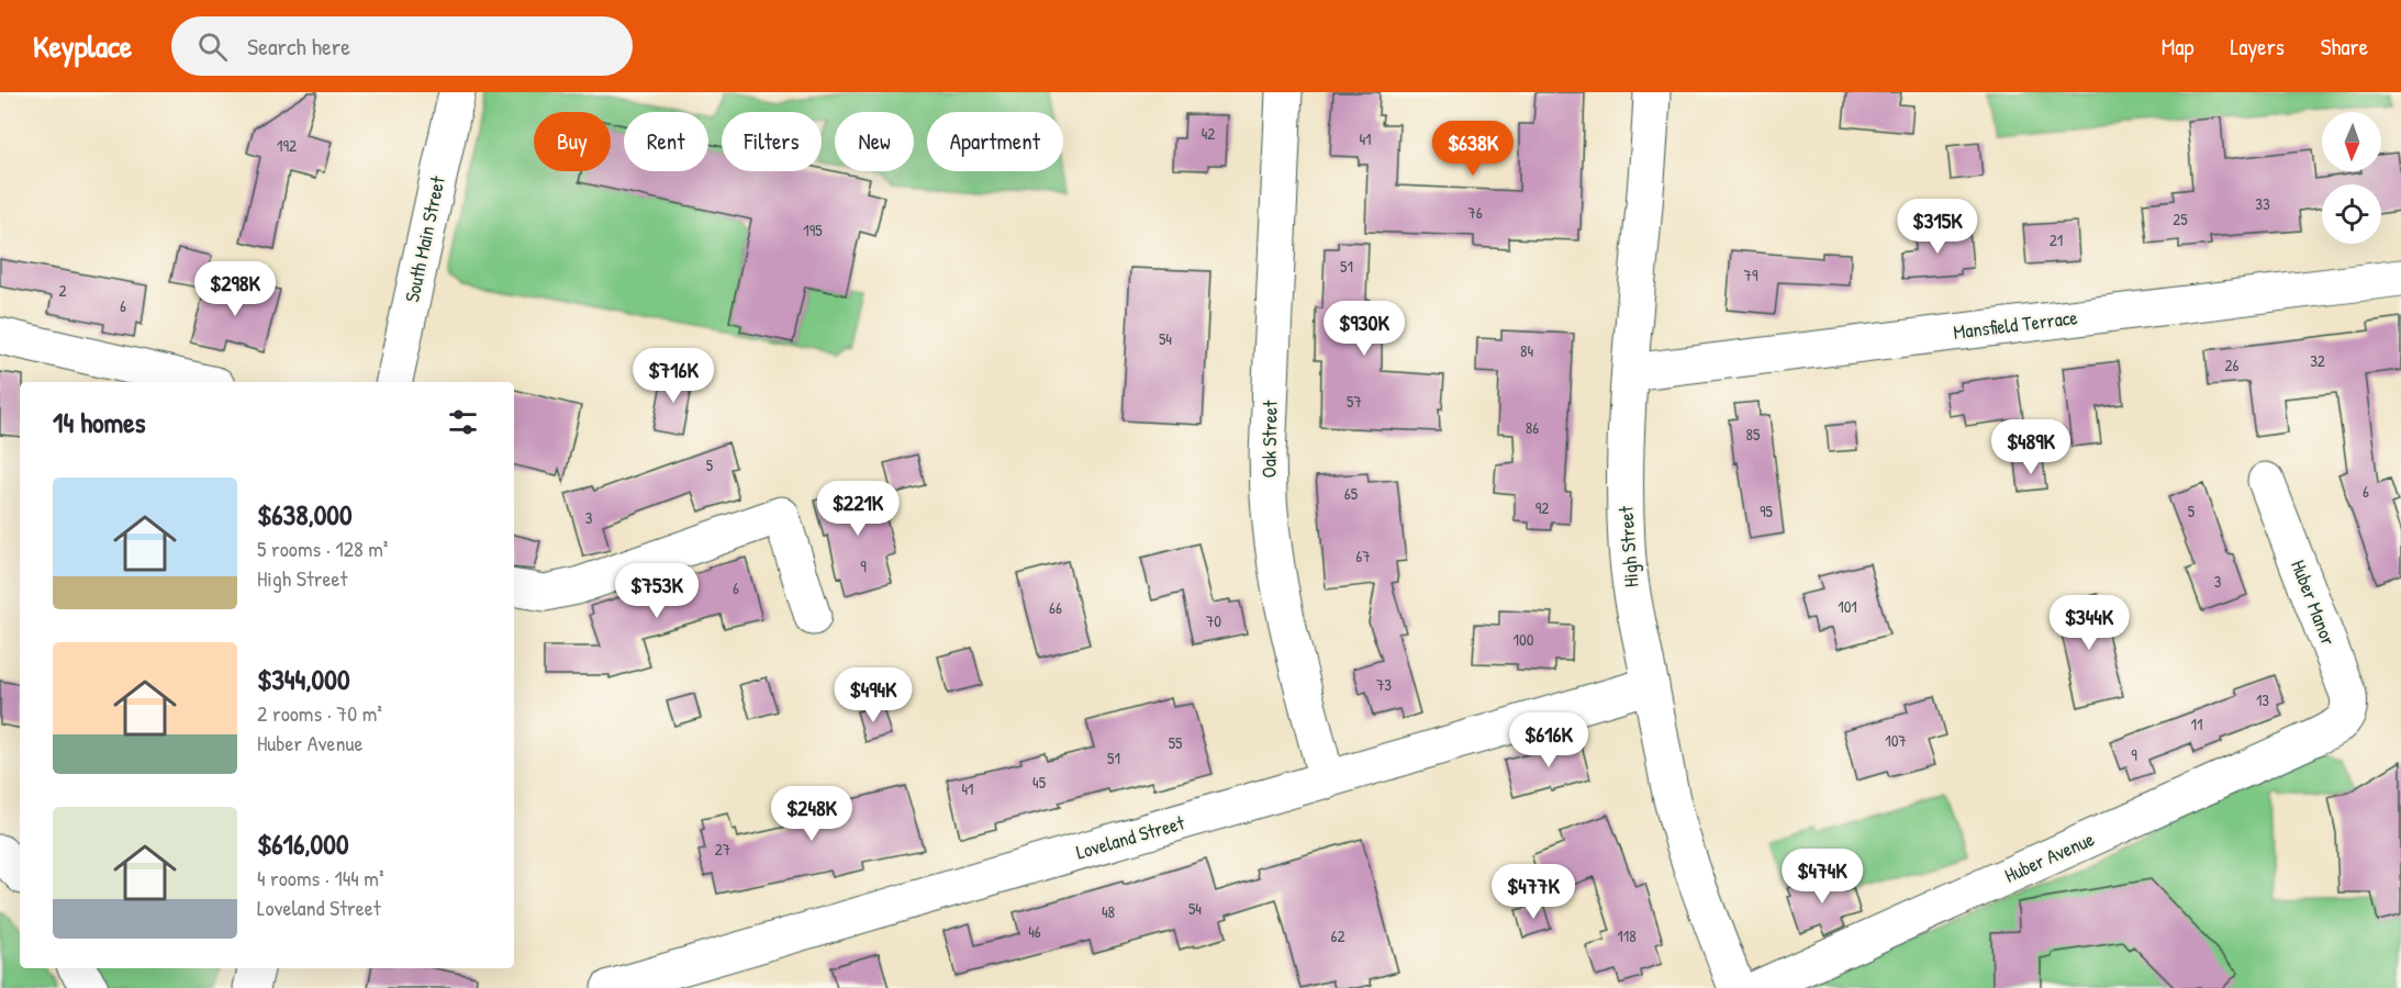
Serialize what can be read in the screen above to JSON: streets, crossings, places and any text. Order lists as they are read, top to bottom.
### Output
{
  "streets": {
    "street": [
      "South Main Street",
      "Mansfield Terrace",
      "Oak Street",
      "High Street",
      "Huber Manor",
      "Loveland Street",
      "Huber Avenue"
    ]
  },
  "crossings": [
    ["Mansfield Terrace", "High Street"],
    ["Oak Street", "Loveland Street"],
    ["High Street", "Loveland Street"],
    ["Huber Manor", "Huber Avenue"]
  ],
  "house_numbers": [
    "42",
    "41",
    "192",
    "33",
    "76",
    "25",
    "195",
    "21",
    "51",
    "79",
    "2",
    "6",
    "54",
    "84",
    "32",
    "26",
    "57",
    "86",
    "85",
    "5",
    "6",
    "65",
    "92",
    "95",
    "5",
    "3",
    "67",
    "9",
    "3",
    "6",
    "101",
    "66",
    "70",
    "100",
    "73",
    "13",
    "11",
    "107",
    "55",
    "9",
    "51",
    "45",
    "41",
    "27",
    "54",
    "48",
    "46",
    "62",
    "118"
  ],
  "north": "bottom",
  "page": {
    "header": "Keyplace",
    "search": "Search here",
    "nav": ["Map", "Layers", "Share"],
    "chip": [
      "Buy",
      "Rent",
      "Filters",
      "New",
      "Apartment"
    ],
    "price": [
      "$638K",
      "$315K",
      "$298K",
      "$930K",
      "$716K",
      "$489K",
      "$221K",
      "$753K",
      "$344K",
      "$494K",
      "$616K",
      "$248K",
      "$474K",
      "$477K"
    ],
    "heading": "14 homes",
    "list": [
      {
        "name": "$638,000",
        "note": "5 rooms · 128 m² · High Street"
      },
      {
        "name": "$344,000",
        "note": "2 rooms · 70 m² · Huber Avenue"
      },
      {
        "name": "$616,000",
        "note": "4 rooms · 144 m² · Loveland Street"
      }
    ]
  }
}
